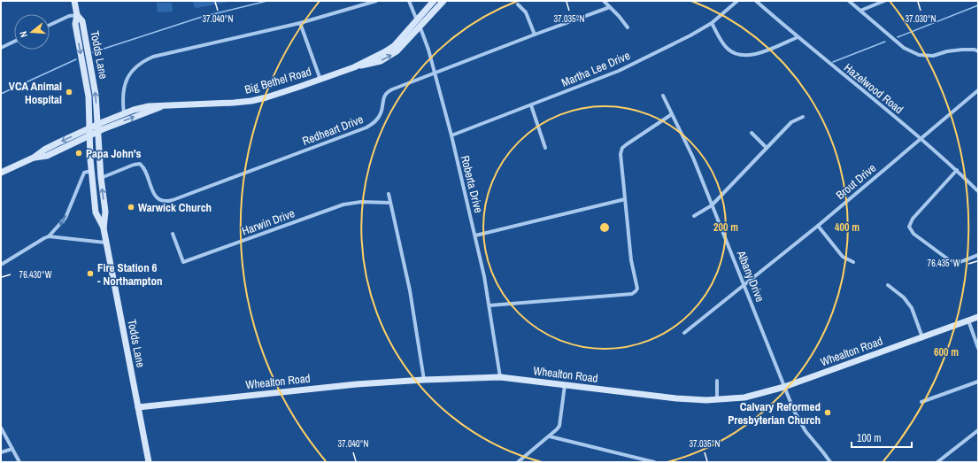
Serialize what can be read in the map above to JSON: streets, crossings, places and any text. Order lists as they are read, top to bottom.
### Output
{
  "streets": {
    "main road": ["Todds Lane", "Big Bethel Road", "Whealton Road"],
    "street": [
      "Martha Lee Drive",
      "Hazelwood Road",
      "Redheart Drive",
      "Brout Drive",
      "Roberta Drive",
      "Harwin Drive",
      "Albany Drive"
    ]
  },
  "crossings": [
    ["Todds Lane", "Big Bethel Road"],
    ["Todds Lane", "Redheart Drive"],
    ["Todds Lane", "Whealton Road"],
    ["Martha Lee Drive", "Roberta Drive"],
    ["Big Bethel Road", "Roberta Drive"],
    ["Hazelwood Road", "Brout Drive"],
    ["Redheart Drive", "Roberta Drive"],
    ["Brout Drive", "Albany Drive"],
    ["Roberta Drive", "Whealton Road"],
    ["Albany Drive", "Whealton Road"]
  ],
  "places": [
    "VCA Animal Hospital",
    "Papa John's",
    "Warwick Church",
    "Fire Station 6 - Northampton",
    "Calvary Reformed Presbyterian Church"
  ],
  "scale_bar": "100 m",
  "north": "left",
  "coordinates": [
    "37.040°N",
    "37.035°N",
    "37.030°N",
    "76.435°W",
    "76.430°W"
  ],
  "rings": ["200 m", "400 m", "600 m"]
}
